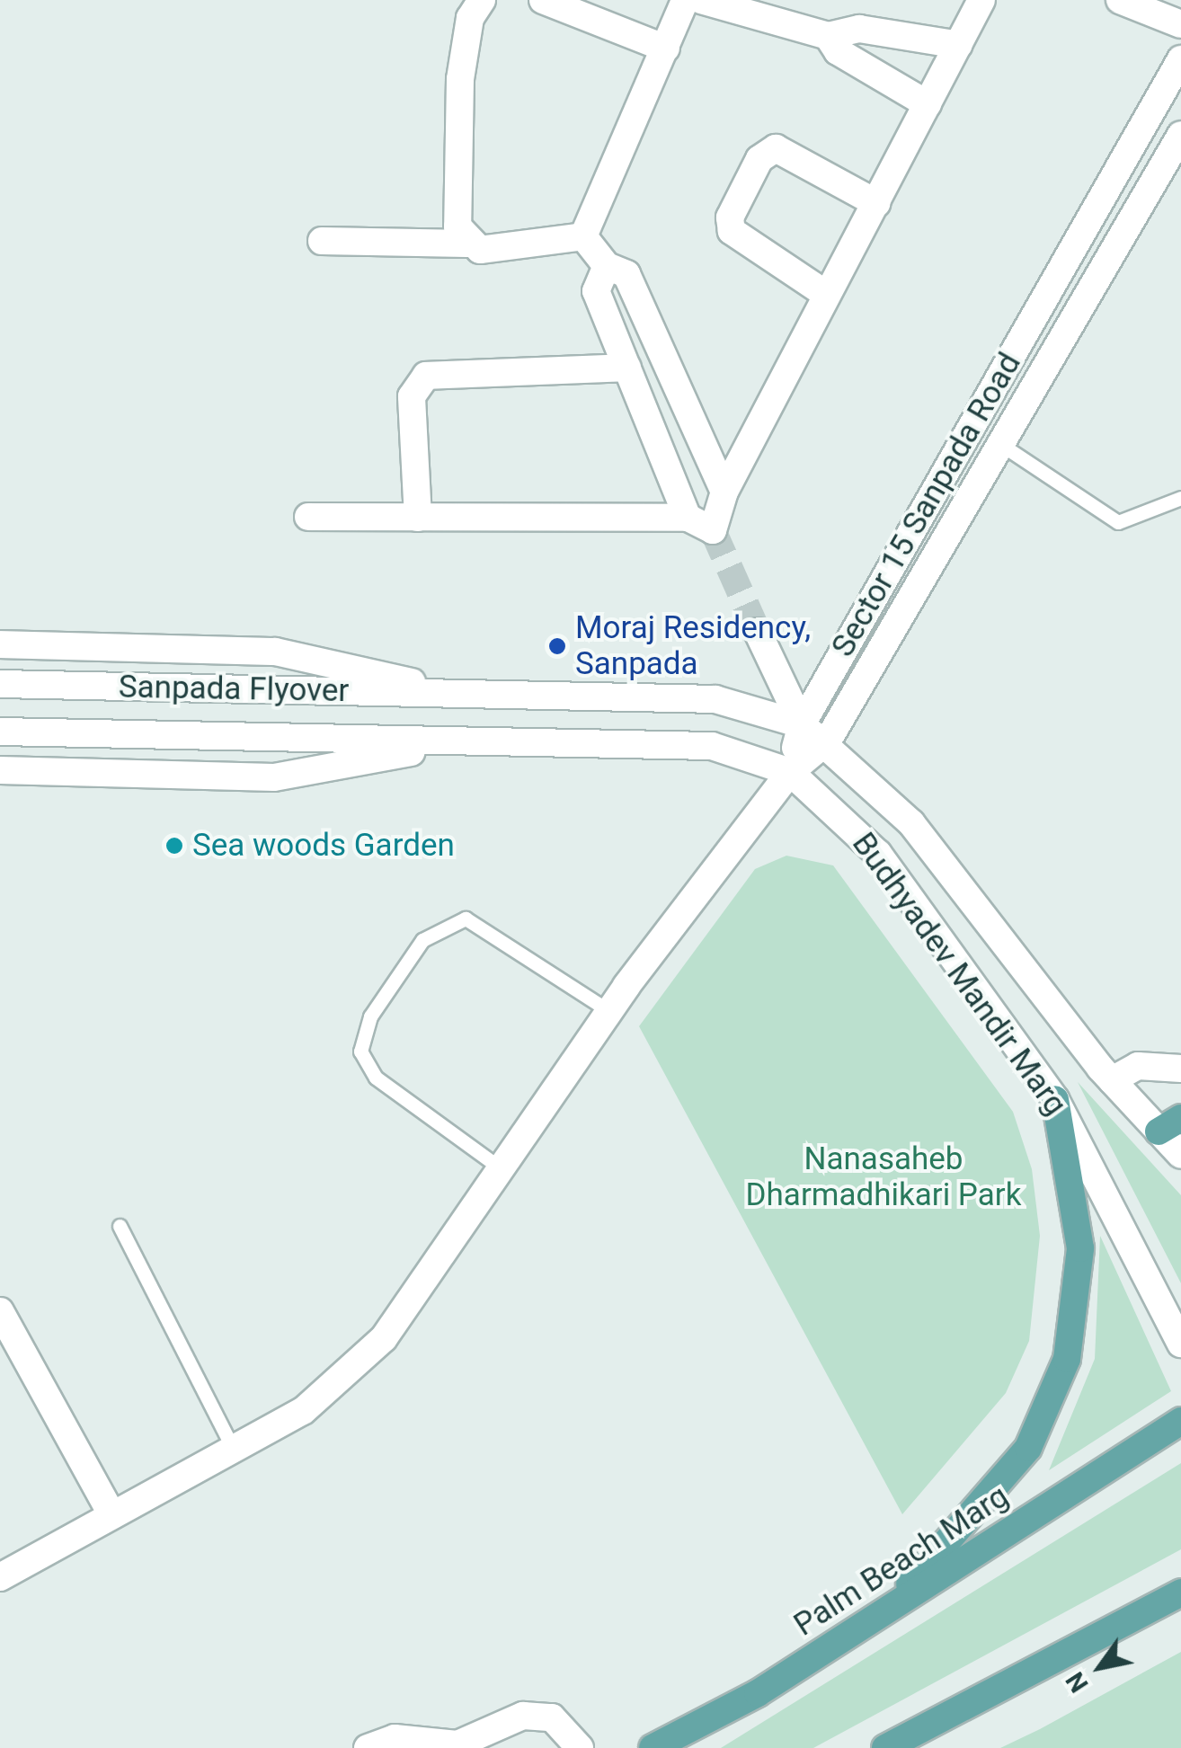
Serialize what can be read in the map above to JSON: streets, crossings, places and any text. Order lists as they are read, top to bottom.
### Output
{
  "streets": {
    "main road": ["Palm Beach Marg"],
    "street": ["Sector 15 Sanpada Road", "Sanpada Flyover", "Budhyadev Mandir Marg"]
  },
  "crossings": [
    ["Sector 15 Sanpada Road", "Budhyadev Mandir Marg"],
    ["Sanpada Flyover", "Budhyadev Mandir Marg"]
  ],
  "parks": ["Nanasaheb Dharmadhikari Park"],
  "places": ["Moraj Residency, Sanpada", "Sea woods Garden"],
  "north": "bottom left"
}
